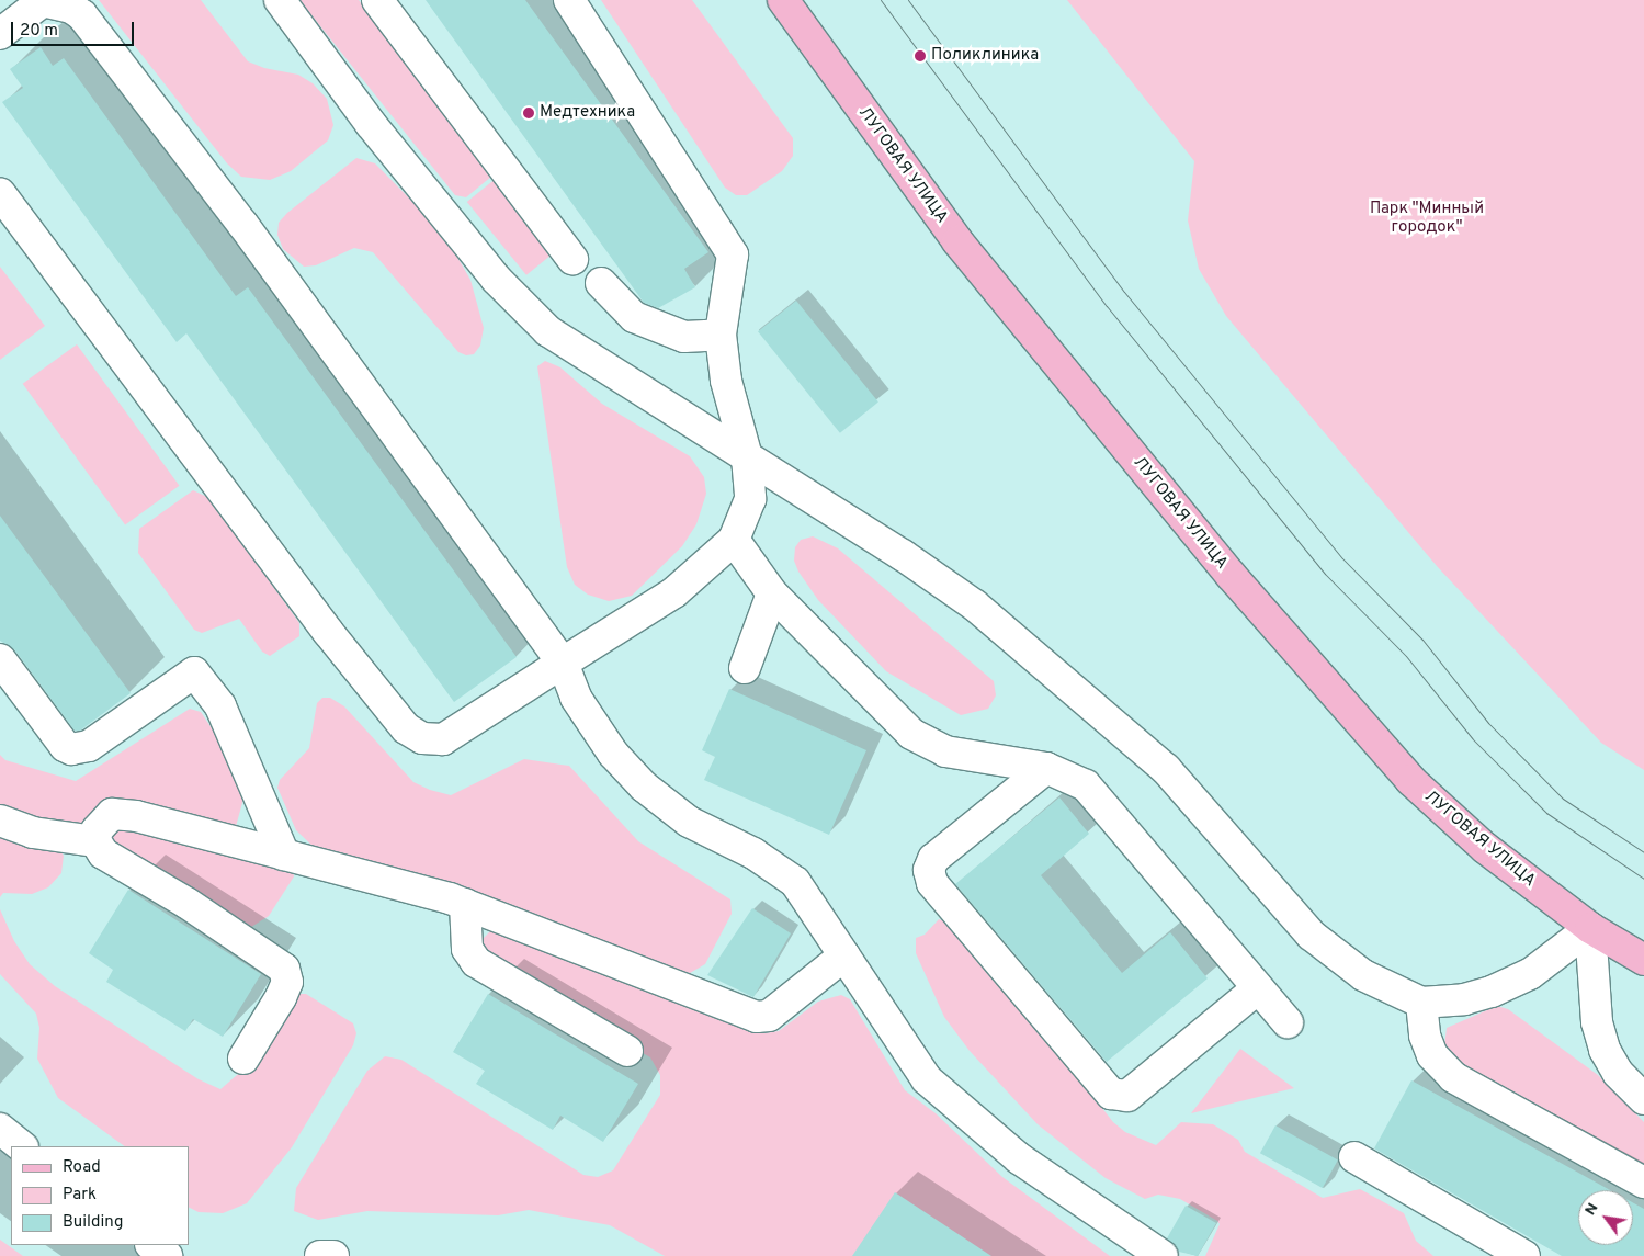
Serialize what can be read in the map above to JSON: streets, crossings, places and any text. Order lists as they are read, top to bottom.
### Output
{
  "streets": {
    "main road": ["ЛУГОВАЯ УЛИЦА"]
  },
  "parks": ["Парк \"Минный городок\""],
  "places": ["Поликлиника", "Медтехника"],
  "legend": ["Road", "Park", "Building"],
  "scale_bar": "20 m",
  "north": "top left"
}
